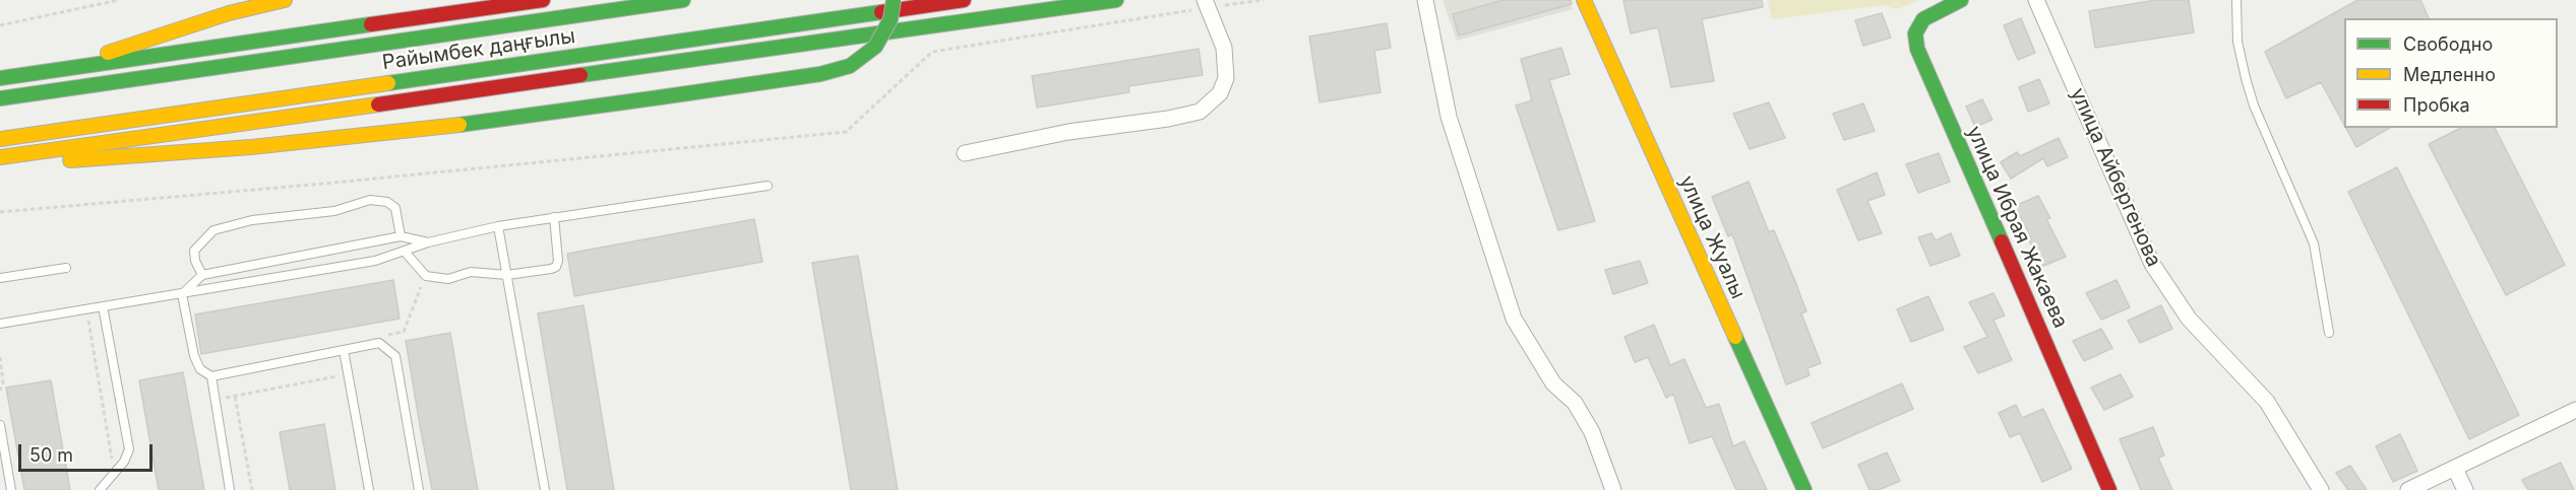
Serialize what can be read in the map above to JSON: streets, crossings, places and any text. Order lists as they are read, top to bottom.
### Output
{
  "streets": {
    "main road": ["Райымбек даңғылы", "улица Ибрая Жакаева", "улица Жуалы"],
    "street": ["улица Айбергенова"]
  },
  "legend": ["Свободно", "Медленно", "Пробка"],
  "scale_bar": "50 m"
}
